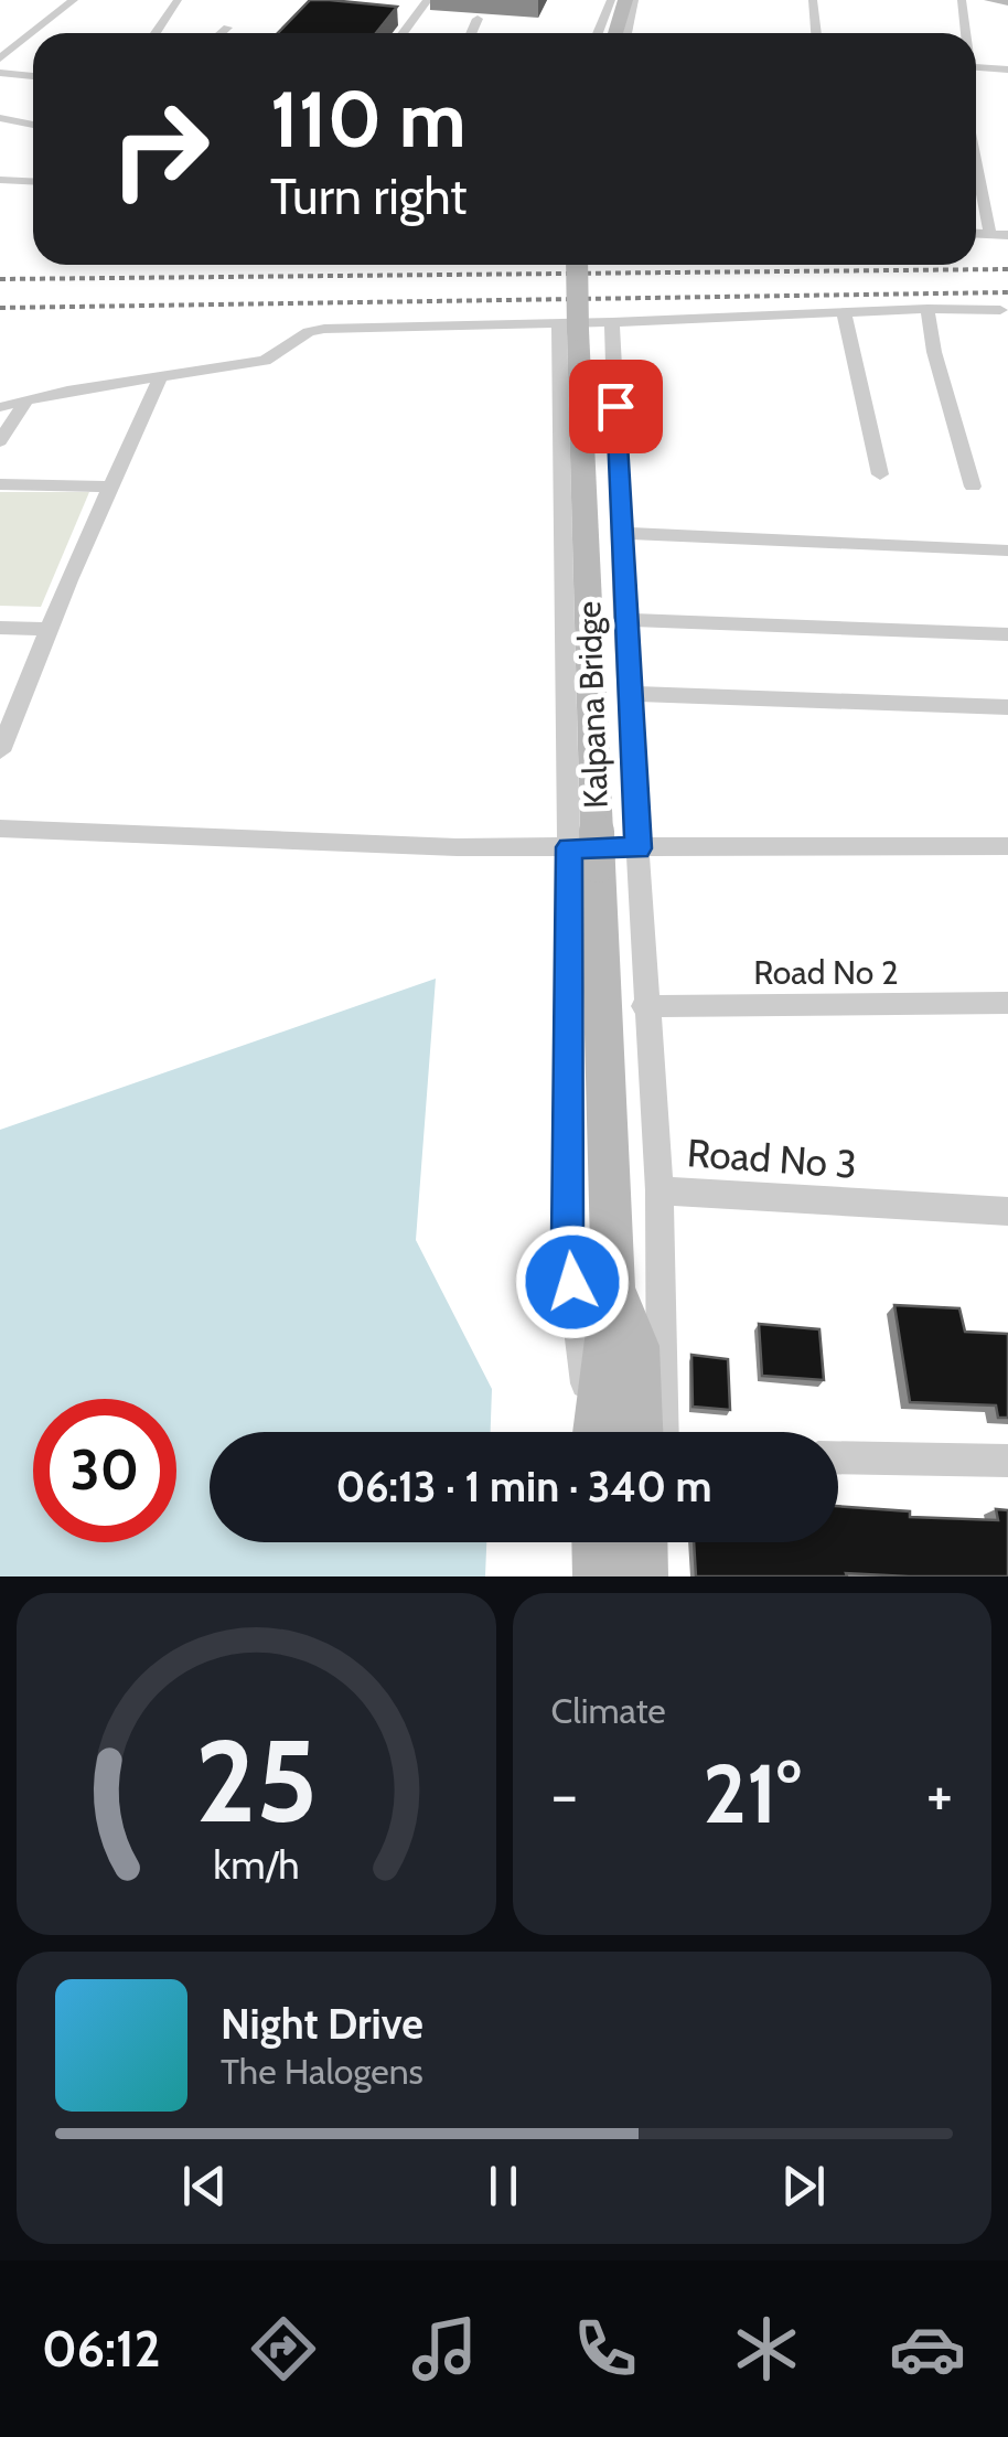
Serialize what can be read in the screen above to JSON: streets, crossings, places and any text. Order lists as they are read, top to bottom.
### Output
{
  "streets": {
    "main road": ["Kalpana Bridge"],
    "street": ["Road No 2", "Road No 3"]
  },
  "page": {
    "turn": ["110 m", "Turn right"],
    "limit": "30",
    "trip": "06:13 · 1 min · 340 m",
    "tile": "Climate",
    "heat": ["−", "21°", "+"],
    "song": ["Night Drive", "The Halogens"],
    "tabs": "06:12",
    "gauge": ["25", "km/h"]
  }
}
